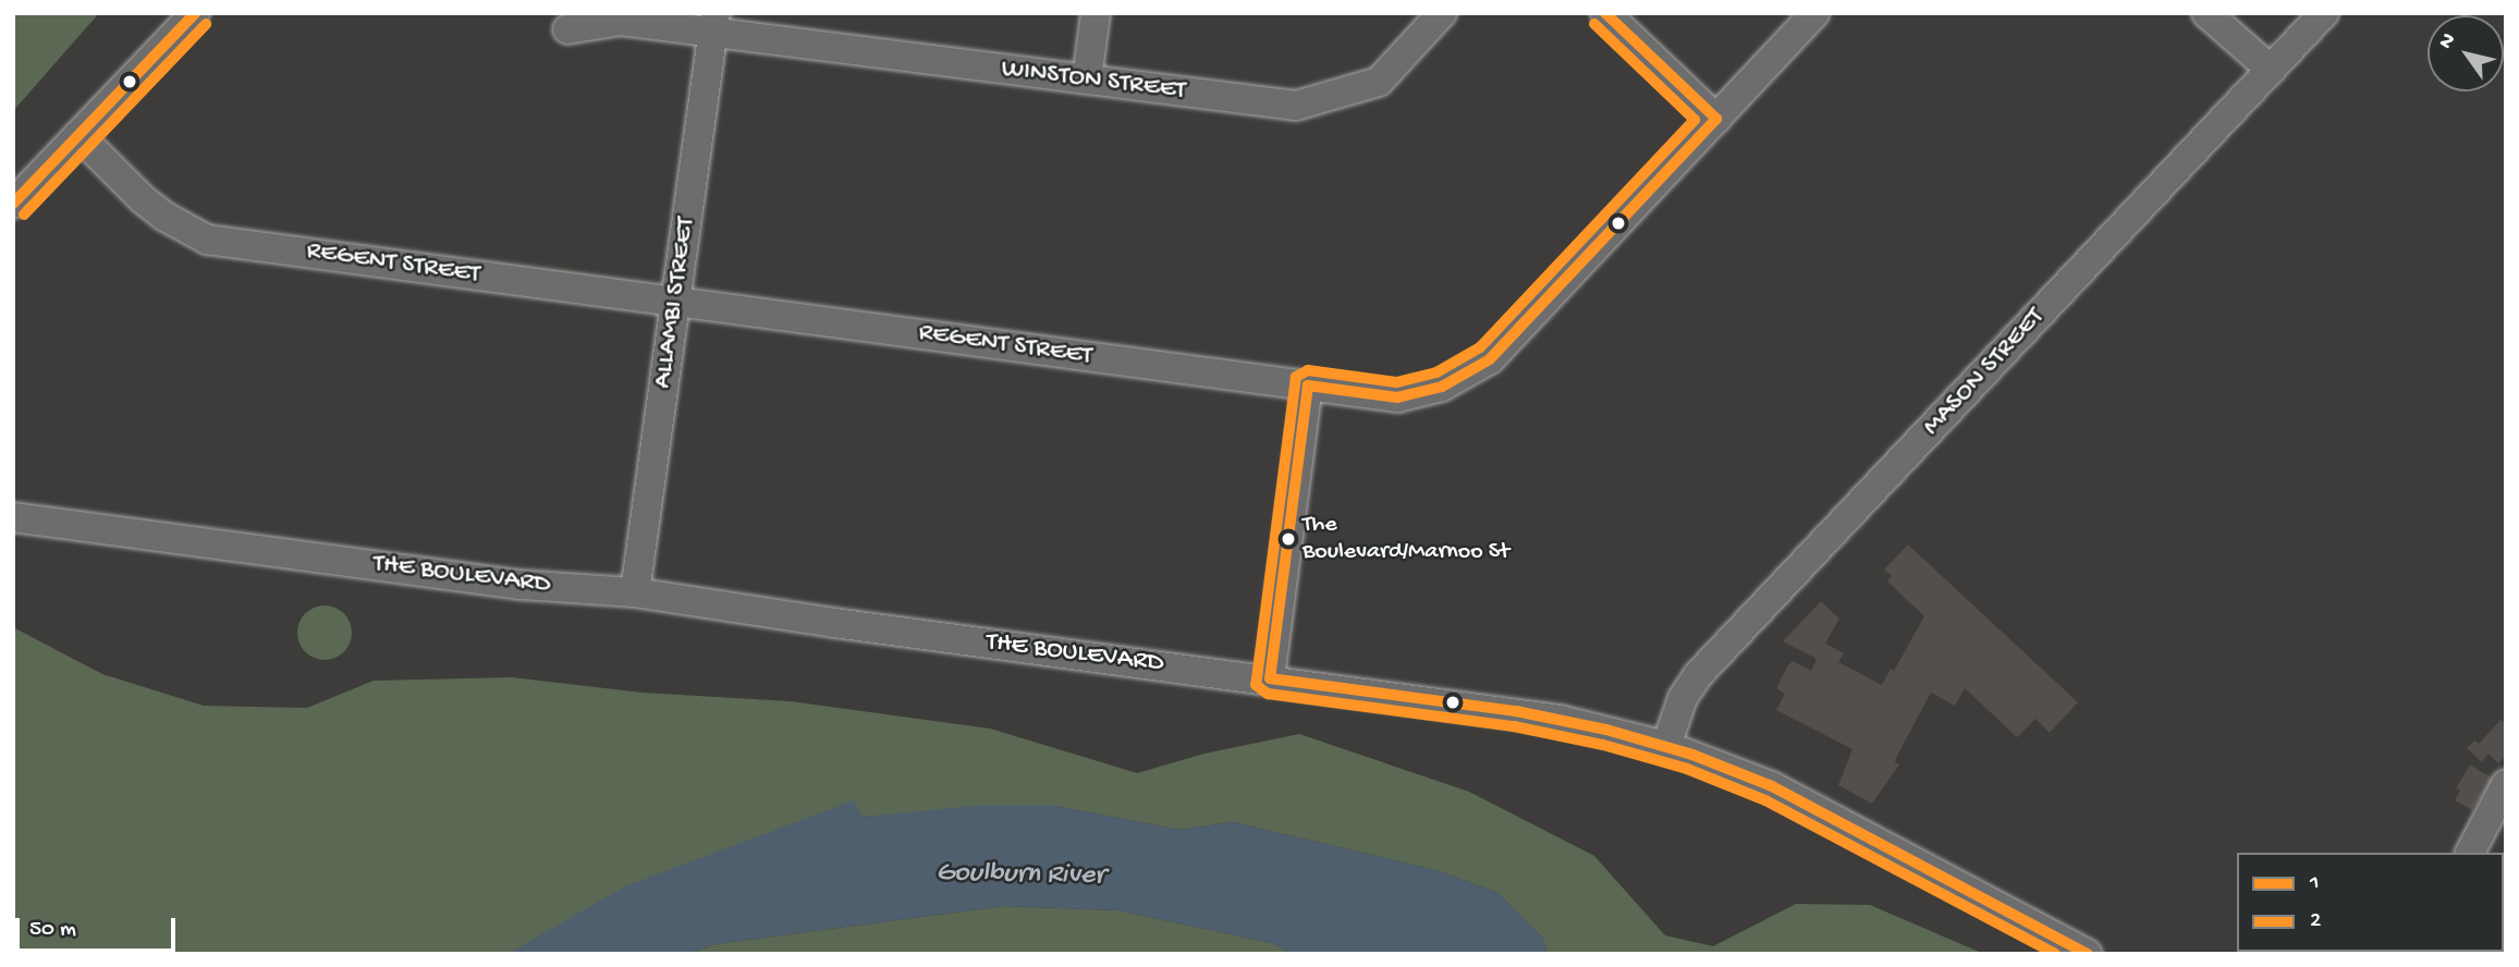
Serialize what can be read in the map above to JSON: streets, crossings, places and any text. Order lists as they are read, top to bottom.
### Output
{
  "streets": {
    "street": [
      "WINSTON STREET",
      "REGENT STREET",
      "ALLAMBI STREET",
      "MASON STREET",
      "THE BOULEVARD"
    ]
  },
  "crossings": [
    ["WINSTON STREET", "ALLAMBI STREET"],
    ["REGENT STREET", "ALLAMBI STREET"],
    ["ALLAMBI STREET", "THE BOULEVARD"],
    ["MASON STREET", "THE BOULEVARD"]
  ],
  "water": ["Goulburn River"],
  "places": ["The Boulevard/Marnoo St"],
  "lines": ["transit line 1", "transit line 2"],
  "legend": ["1", "2"],
  "scale_bar": "50 m",
  "north": "top left"
}
